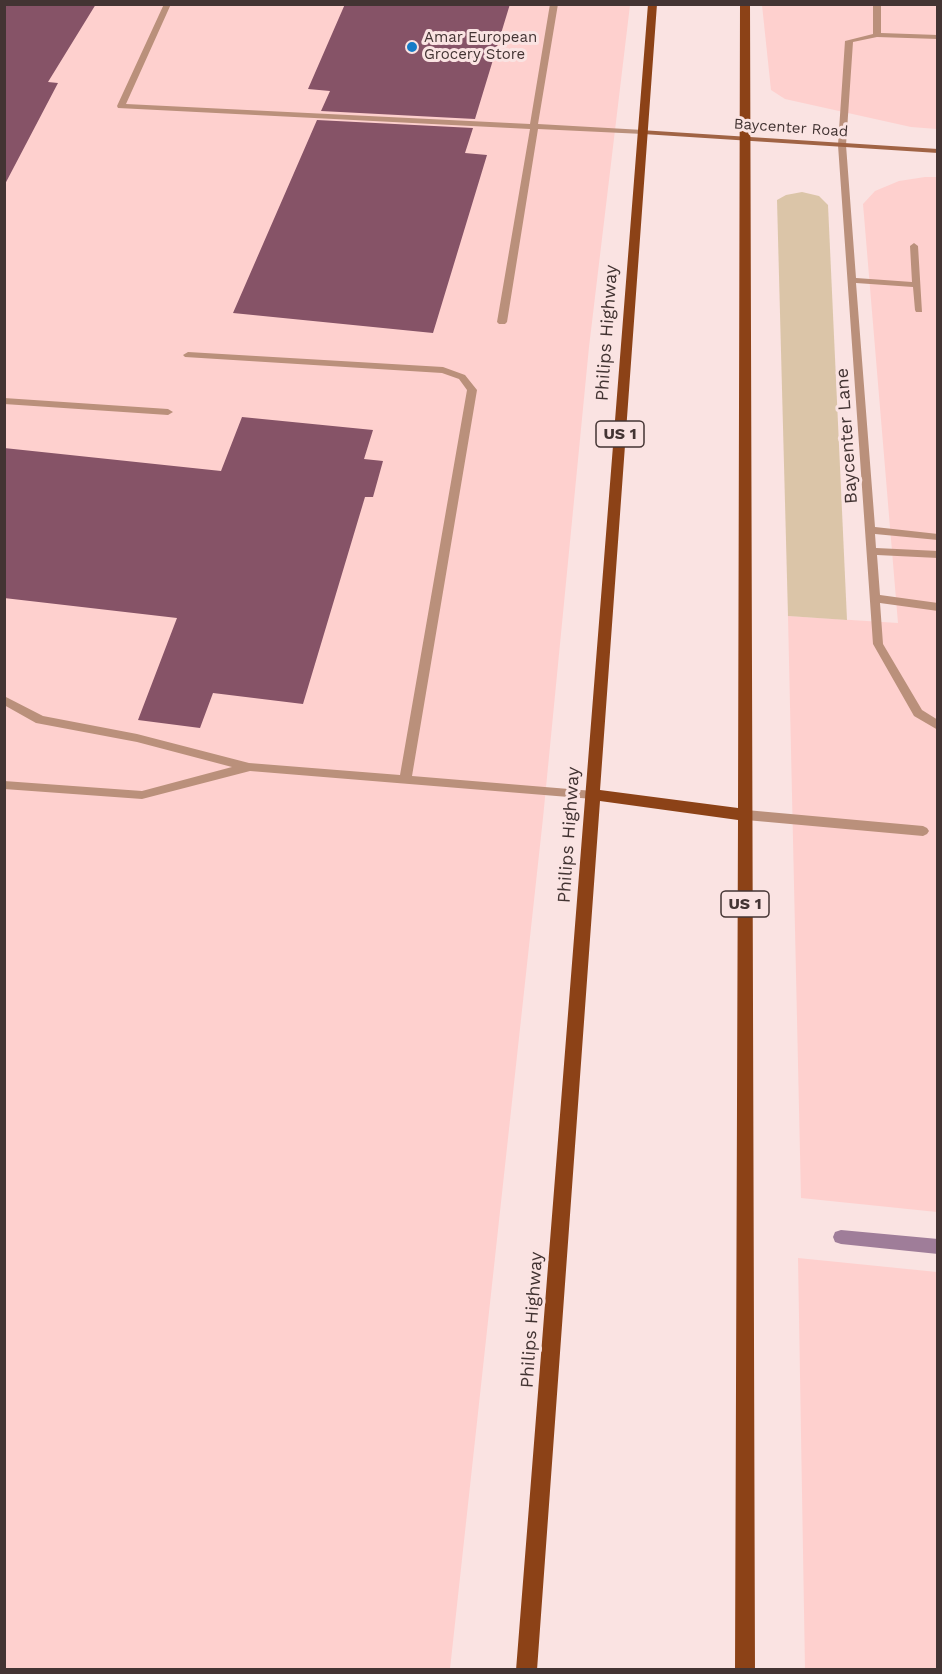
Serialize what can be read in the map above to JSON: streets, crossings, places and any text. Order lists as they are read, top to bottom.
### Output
{
  "streets": {
    "main road": ["Philips Highway", "US 1"],
    "street": ["Baycenter Road"],
    "lane": ["Baycenter Lane"]
  },
  "crossings": [
    ["Baycenter Road", "Philips Highway"],
    ["Baycenter Road", "US 1"],
    ["Baycenter Road", "Baycenter Lane"]
  ],
  "places": ["Amar European Grocery Store"]
}
